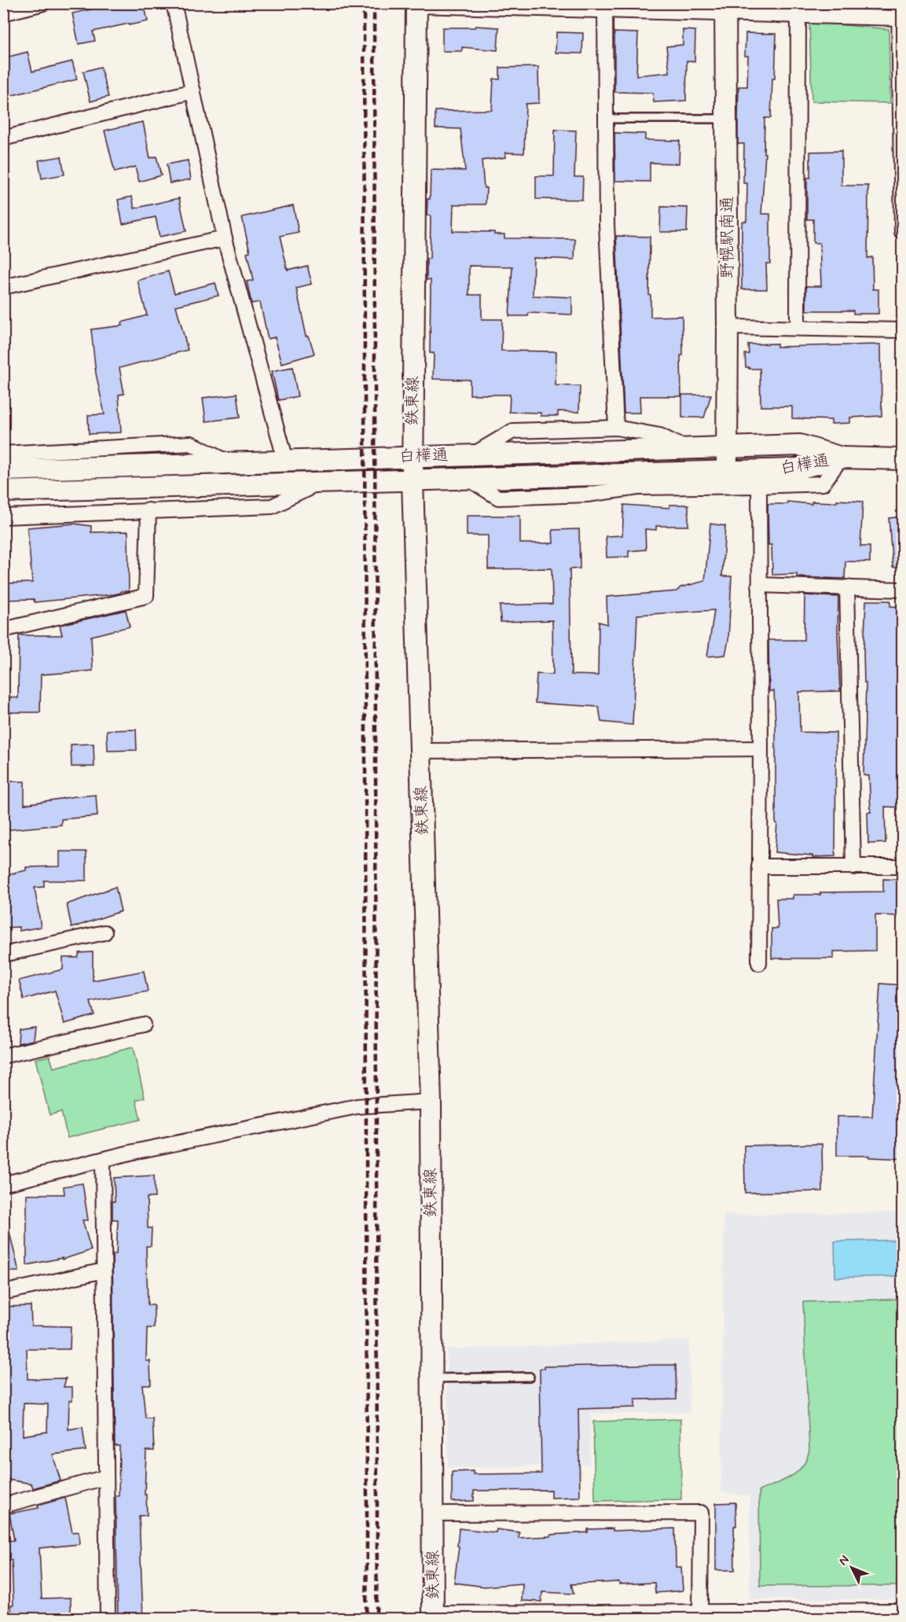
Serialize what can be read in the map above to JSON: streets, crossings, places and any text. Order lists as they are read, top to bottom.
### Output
{
  "streets": {
    "street": ["野幌駅南通", "鉄東線", "白樺通"]
  },
  "crossings": [
    ["野幌駅南通", "白樺通"],
    ["鉄東線", "白樺通"]
  ],
  "north": "top left"
}
